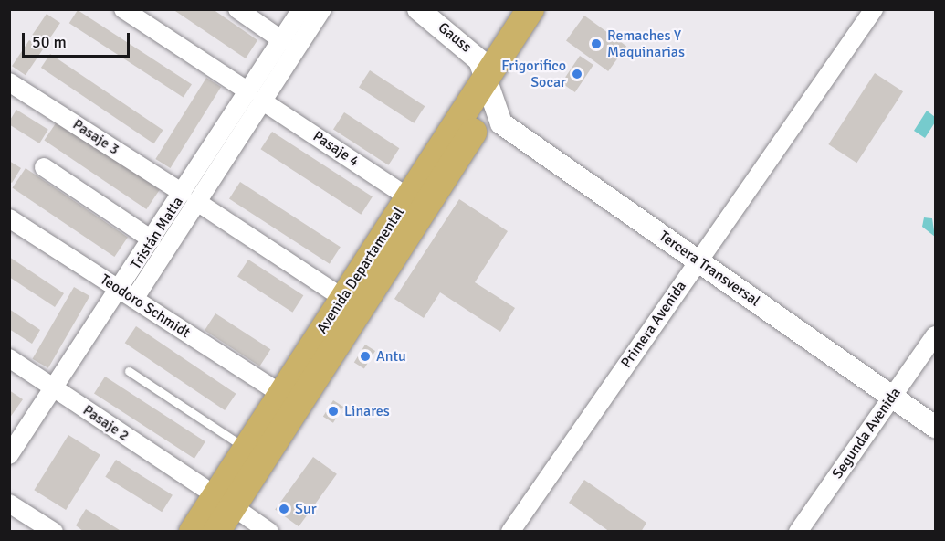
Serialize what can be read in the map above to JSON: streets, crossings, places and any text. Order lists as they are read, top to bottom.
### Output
{
  "streets": {
    "main road": ["Avenida Departamental"],
    "street": [
      "Gauss",
      "Pasaje 3",
      "Pasaje 4",
      "Tristán Matta",
      "Tercera Transversal",
      "Teodoro Schmidt",
      "Primera Avenida",
      "Pasaje 2",
      "Segunda Avenida"
    ]
  },
  "crossings": [
    ["Gauss", "Tercera Transversal"],
    ["Gauss", "Avenida Departamental"],
    ["Pasaje 3", "Tristán Matta"],
    ["Pasaje 4", "Tristán Matta"],
    ["Pasaje 4", "Avenida Departamental"],
    ["Tristán Matta", "Teodoro Schmidt"],
    ["Tristán Matta", "Pasaje 2"],
    ["Tercera Transversal", "Avenida Departamental"],
    ["Tercera Transversal", "Primera Avenida"],
    ["Tercera Transversal", "Segunda Avenida"],
    ["Avenida Departamental", "Teodoro Schmidt"],
    ["Avenida Departamental", "Pasaje 2"]
  ],
  "places": [
    "Remaches Y Maquinarias",
    "Frigorifico Socar",
    "Antu",
    "Linares",
    "Sur"
  ],
  "scale_bar": "50 m"
}
